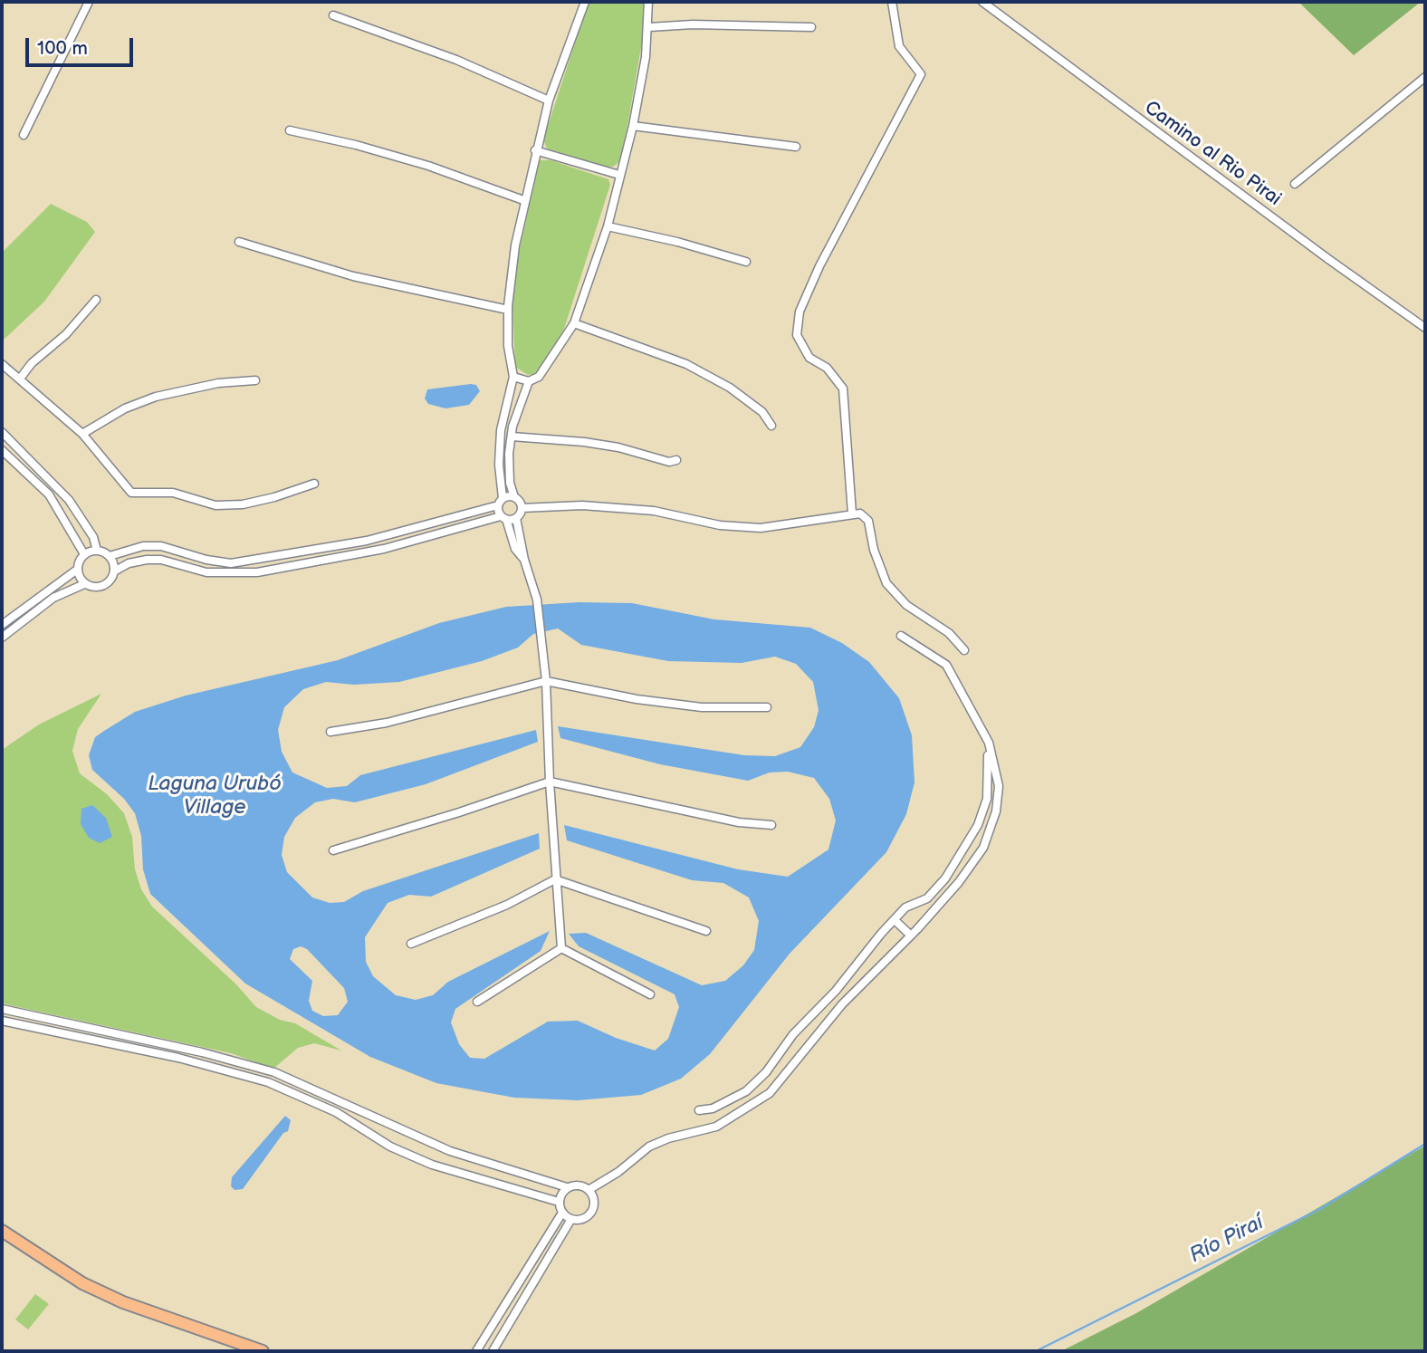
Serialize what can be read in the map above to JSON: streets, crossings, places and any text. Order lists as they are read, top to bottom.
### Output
{
  "streets": {
    "street": ["Camino al Rio Pirai"]
  },
  "water": ["Laguna Urubó Village", "Río Piraí"],
  "scale_bar": "100 m"
}
